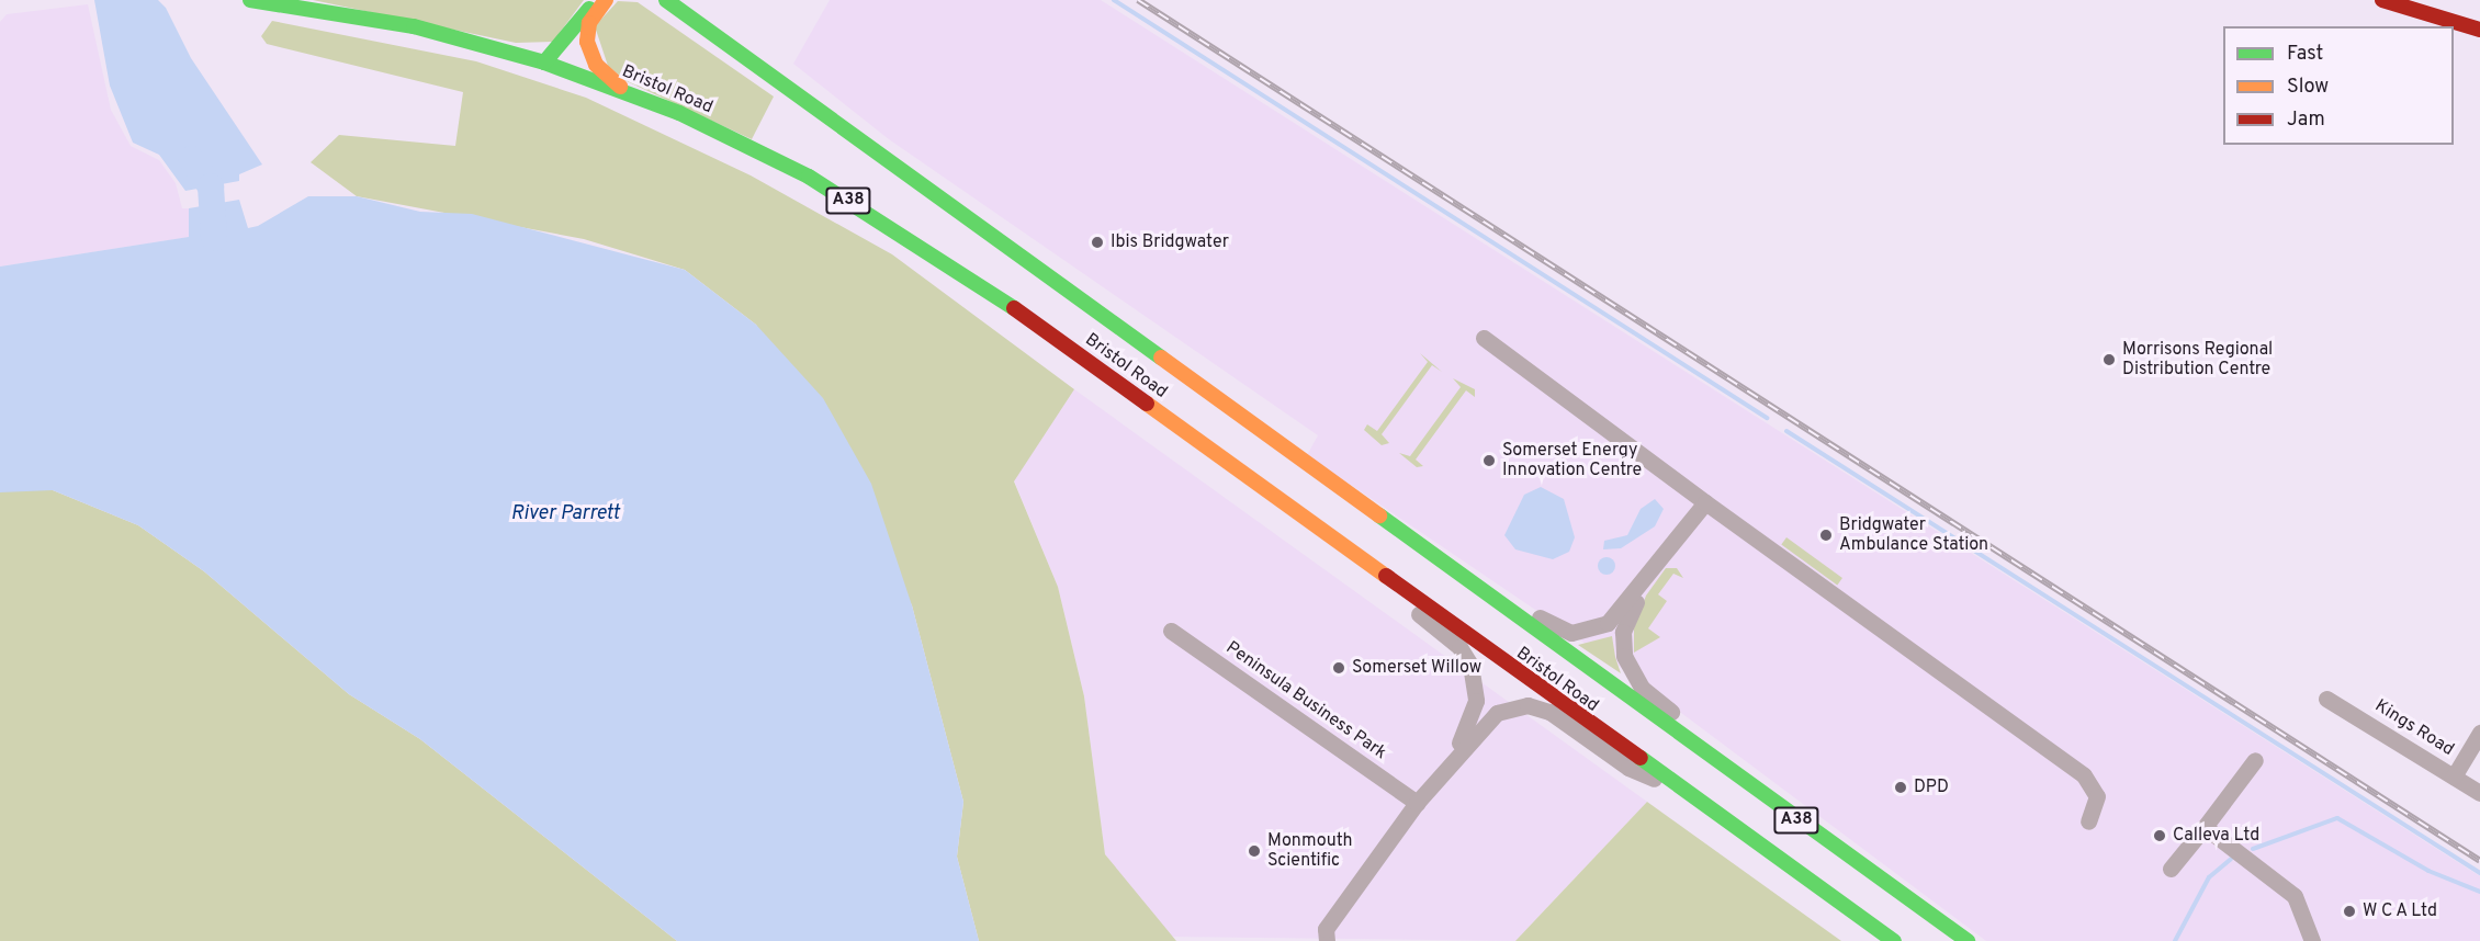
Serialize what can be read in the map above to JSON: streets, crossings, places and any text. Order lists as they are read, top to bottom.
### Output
{
  "streets": {
    "main road": ["Bristol Road", "A38"],
    "street": ["Peninsula Business Park", "Kings Road"]
  },
  "water": ["River Parrett"],
  "places": [
    "Ibis Bridgwater",
    "Morrisons Regional Distribution Centre",
    "Somerset Energy Innovation Centre",
    "Bridgwater Ambulance Station",
    "Somerset Willow",
    "DPD",
    "Calleva Ltd",
    "Monmouth Scientific",
    "W C A Ltd"
  ],
  "legend": ["Fast", "Slow", "Jam"]
}
